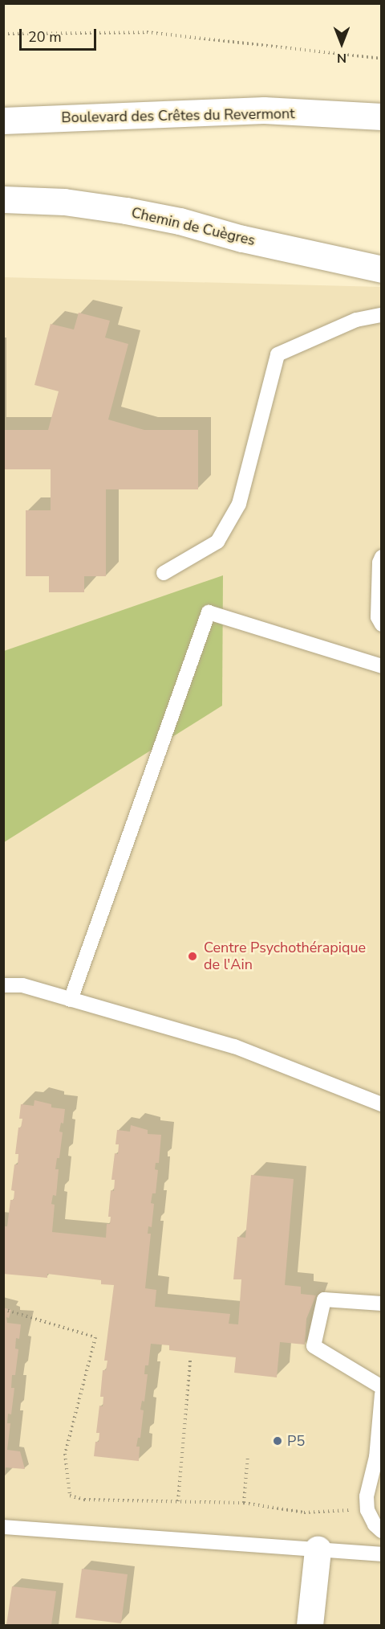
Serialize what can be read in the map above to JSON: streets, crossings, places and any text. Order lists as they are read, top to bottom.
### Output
{
  "streets": {
    "street": ["Boulevard des Crêtes du Revermont", "Chemin de Cuègres"]
  },
  "places": ["Centre Psychothérapique de l'Ain", "P5"],
  "scale_bar": "20 m",
  "north": "bottom"
}
